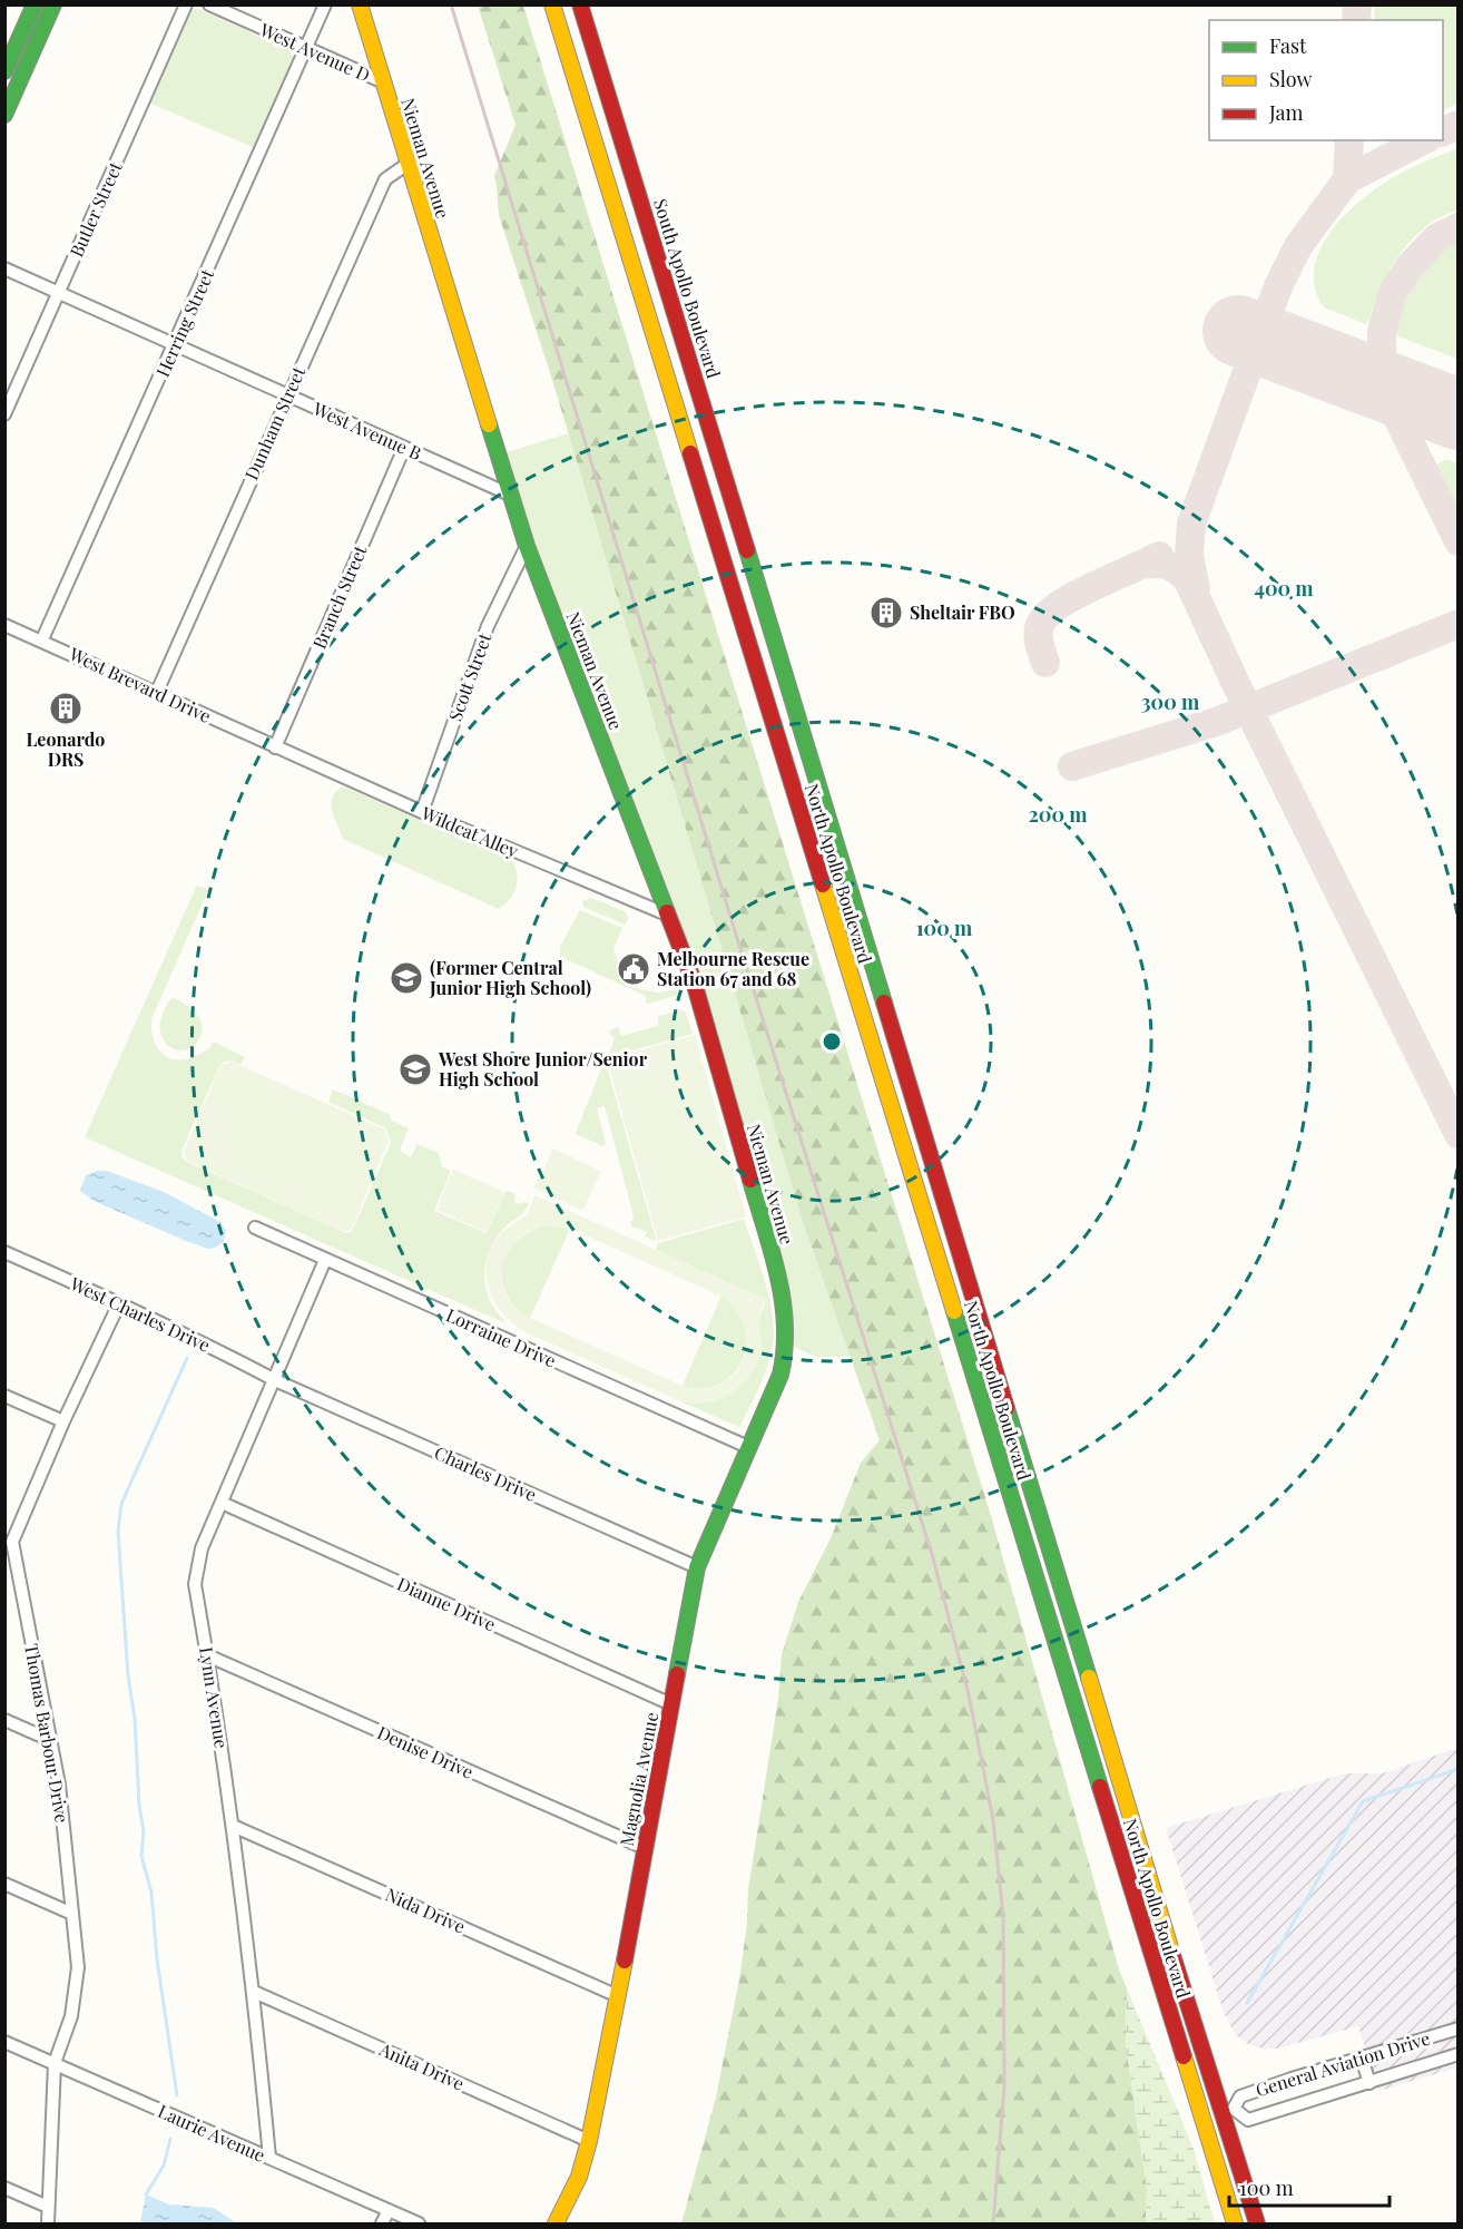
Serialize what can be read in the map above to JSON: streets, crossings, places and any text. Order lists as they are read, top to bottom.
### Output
{
  "streets": {
    "street": [
      "West Avenue D",
      "Nieman Avenue",
      "Butler Street",
      "South Apollo Boulevard",
      "Herring Street",
      "Dunham Street",
      "West Avenue B",
      "Branch Street",
      "Scott Street",
      "West Brevard Drive",
      "Wildcat Alley",
      "North Apollo Boulevard",
      "West Charles Drive",
      "Lorraine Drive",
      "Charles Drive",
      "Dianne Drive",
      "Lynn Avenue",
      "Thomas Barbour Drive",
      "Denise Drive",
      "Magnolia Avenue",
      "Nida Drive",
      "General Aviation Drive",
      "Anita Drive",
      "Laurie Avenue"
    ]
  },
  "crossings": [
    ["West Avenue D", "Nieman Avenue"],
    ["West Avenue D", "Herring Street"],
    ["Nieman Avenue", "Dunham Street"],
    ["Nieman Avenue", "West Avenue B"],
    ["Nieman Avenue", "Scott Street"],
    ["Nieman Avenue", "Wildcat Alley"],
    ["Nieman Avenue", "Magnolia Avenue"],
    ["Butler Street", "West Avenue B"],
    ["South Apollo Boulevard", "North Apollo Boulevard"],
    ["Herring Street", "West Avenue B"],
    ["Herring Street", "West Brevard Drive"],
    ["Dunham Street", "West Avenue B"],
    ["Dunham Street", "West Brevard Drive"],
    ["West Avenue B", "Branch Street"],
    ["Branch Street", "West Brevard Drive"],
    ["Branch Street", "Wildcat Alley"],
    ["Scott Street", "Wildcat Alley"],
    ["West Brevard Drive", "Wildcat Alley"],
    ["North Apollo Boulevard", "General Aviation Drive"],
    ["West Charles Drive", "Charles Drive"],
    ["West Charles Drive", "Lynn Avenue"],
    ["West Charles Drive", "Thomas Barbour Drive"],
    ["Lorraine Drive", "Lynn Avenue"],
    ["Lorraine Drive", "Magnolia Avenue"],
    ["Charles Drive", "Lynn Avenue"],
    ["Charles Drive", "Magnolia Avenue"],
    ["Dianne Drive", "Lynn Avenue"],
    ["Dianne Drive", "Magnolia Avenue"],
    ["Lynn Avenue", "Denise Drive"],
    ["Lynn Avenue", "Nida Drive"],
    ["Lynn Avenue", "Anita Drive"],
    ["Lynn Avenue", "Laurie Avenue"],
    ["Thomas Barbour Drive", "Laurie Avenue"],
    ["Denise Drive", "Magnolia Avenue"],
    ["Magnolia Avenue", "Nida Drive"],
    ["Magnolia Avenue", "Anita Drive"]
  ],
  "places": {
    "building": ["Sheltair FBO", "Leonardo DRS"],
    "public building": ["Melbourne Rescue Station 67 and 68"],
    "school or university": ["(Former Central Junior High School)", "West Shore Junior/Senior High School"]
  },
  "legend": ["Fast", "Slow", "Jam"],
  "scale_bar": "100 m",
  "rings": [
    "400 m",
    "300 m",
    "200 m",
    "100 m"
  ]
}
